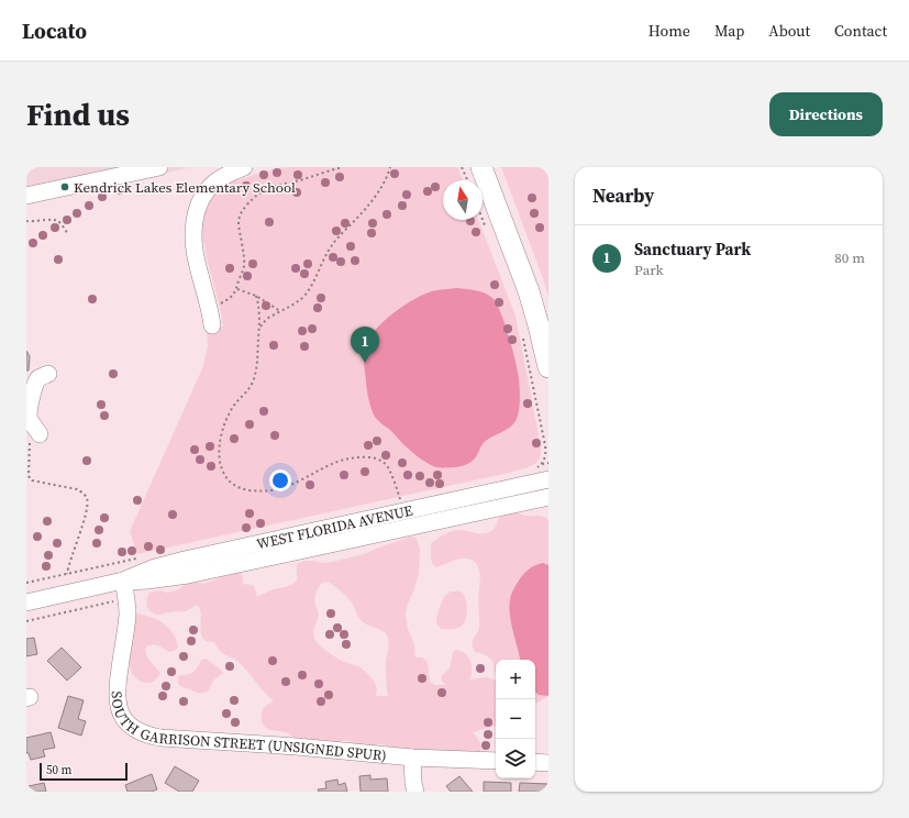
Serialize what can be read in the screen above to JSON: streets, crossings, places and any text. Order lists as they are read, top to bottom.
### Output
{
  "streets": {
    "street": ["WEST FLORIDA AVENUE", "SOUTH GARRISON STREET (UNSIGNED SPUR)"]
  },
  "crossings": [
    ["WEST FLORIDA AVENUE", "SOUTH GARRISON STREET (UNSIGNED SPUR)"]
  ],
  "places": ["Kendrick Lakes Elementary School"],
  "scale_bar": "50 m",
  "north": "top",
  "page": {
    "header": "Locato",
    "nav": [
      "Home",
      "Map",
      "About",
      "Contact"
    ],
    "buttons": "Directions",
    "title": "Find us",
    "heading": "Nearby",
    "list": [
      {
        "mark": "1",
        "name": "Sanctuary Park",
        "note": "Park",
        "value": "80 m"
      }
    ],
    "pins": "1",
    "map_buttons": ["+", "−"],
    "scale": "50 m"
  }
}
